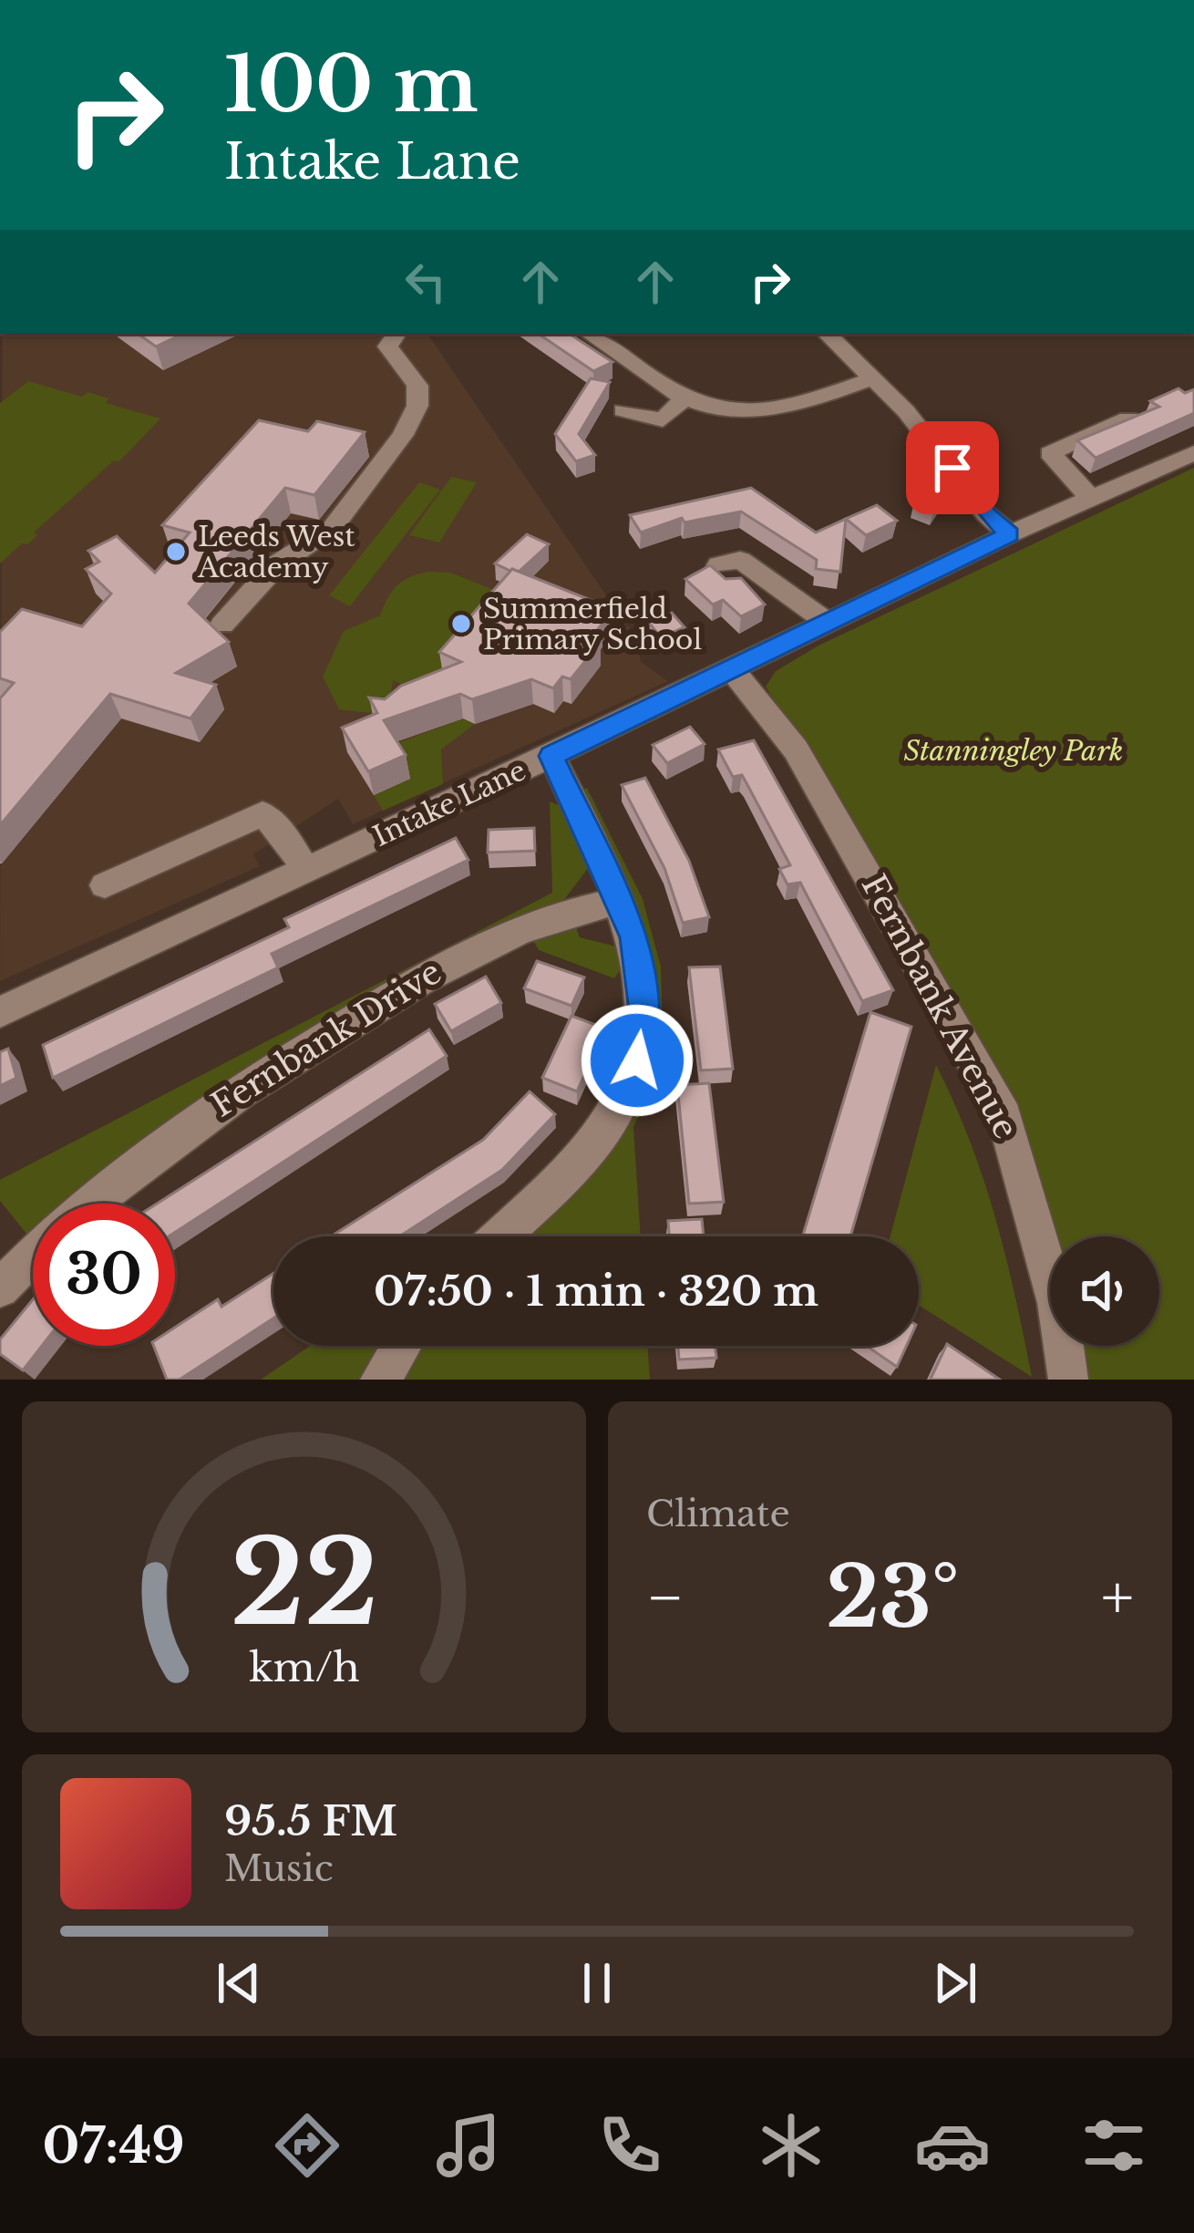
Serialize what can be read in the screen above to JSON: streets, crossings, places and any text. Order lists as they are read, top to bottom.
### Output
{
  "streets": {
    "street": ["Intake Lane", "Fernbank Avenue", "Fernbank Drive"]
  },
  "crossings": [
    ["Intake Lane", "Fernbank Avenue"]
  ],
  "parks": ["Stanningley Park"],
  "places": ["Leeds West Academy", "Summerfield Primary School"],
  "page": {
    "turn": ["100 m", "Intake Lane"],
    "limit": "30",
    "trip": "07:50 · 1 min · 320 m",
    "tile": "Climate",
    "heat": ["−", "23°", "+"],
    "song": ["95.5 FM", "Music"],
    "tabs": "07:49",
    "gauge": ["22", "km/h"]
  }
}
